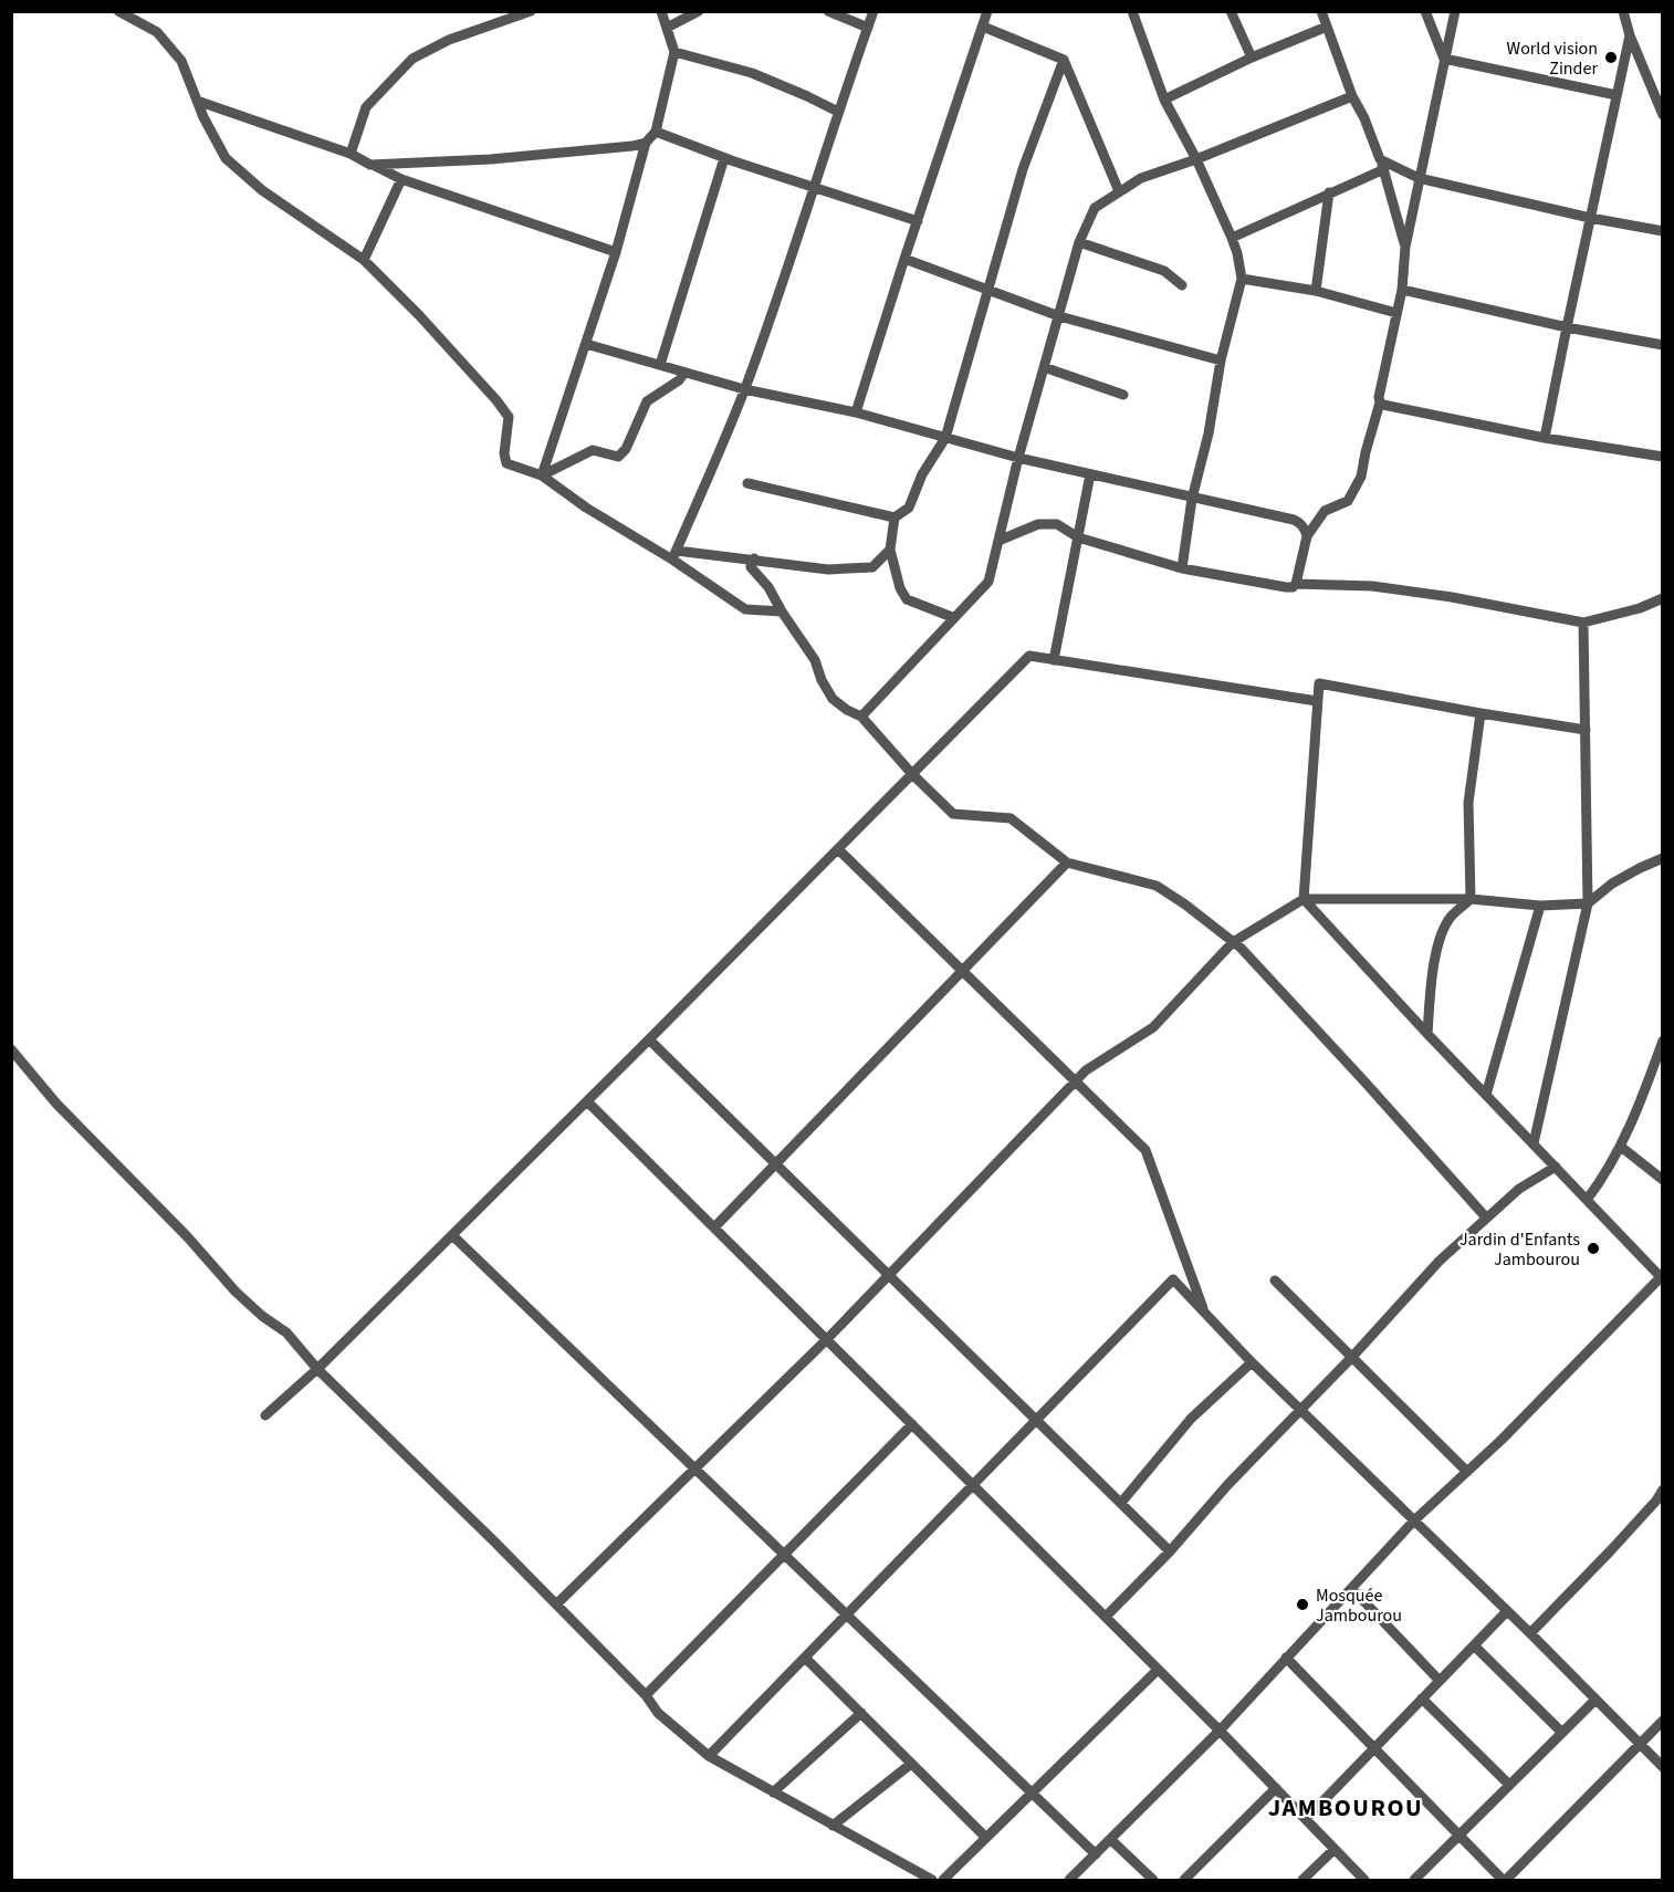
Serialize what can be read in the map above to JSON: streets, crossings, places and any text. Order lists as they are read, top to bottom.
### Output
{
  "districts": ["JAMBOUROU"],
  "places": ["World vision Zinder", "Jardin d'Enfants Jambourou", "Mosquée Jambourou"]
}
